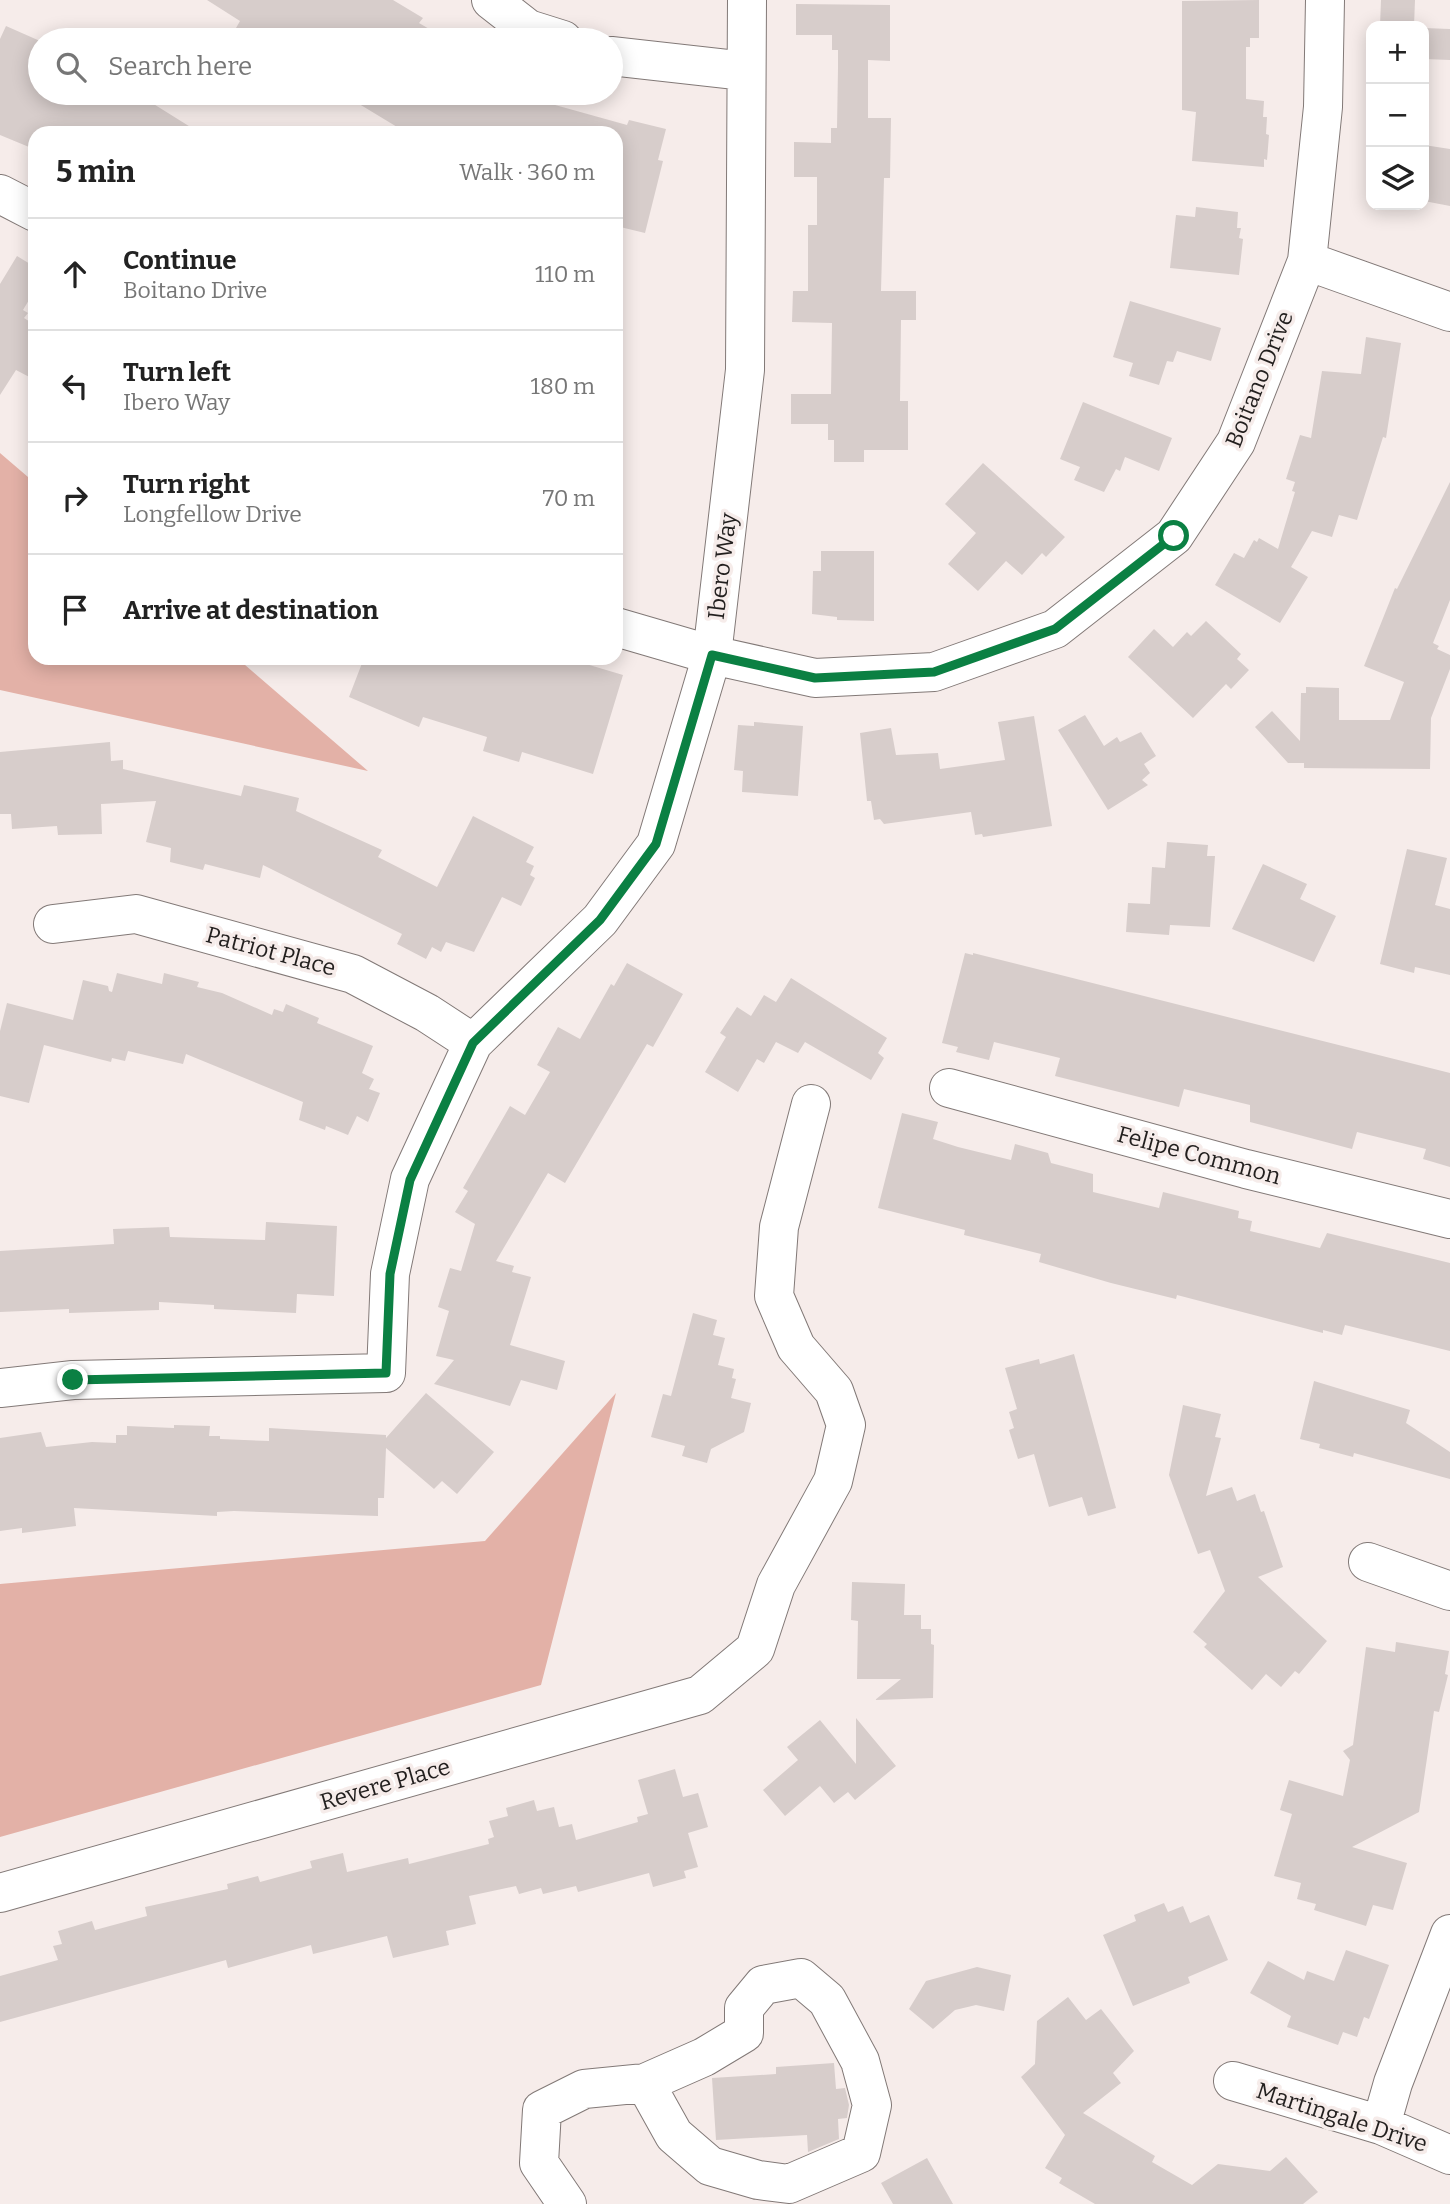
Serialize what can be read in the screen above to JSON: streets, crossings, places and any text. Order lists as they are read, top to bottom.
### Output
{
  "streets": {
    "street": [
      "Boitano Drive",
      "Ibero Way",
      "Patriot Place",
      "Felipe Common",
      "Revere Place",
      "Martingale Drive"
    ]
  },
  "crossings": [
    ["Boitano Drive", "Ibero Way"],
    ["Ibero Way", "Patriot Place"]
  ],
  "page": {
    "map_buttons": ["+", "−"],
    "search": "Search here",
    "heading": ["5 min", "Walk · 360 m"],
    "list": [
      ["Continue", "Boitano Drive", "110 m"],
      ["Turn left", "Ibero Way", "180 m"],
      ["Turn right", "Longfellow Drive", "70 m"],
      "Arrive at destination"
    ]
  }
}
